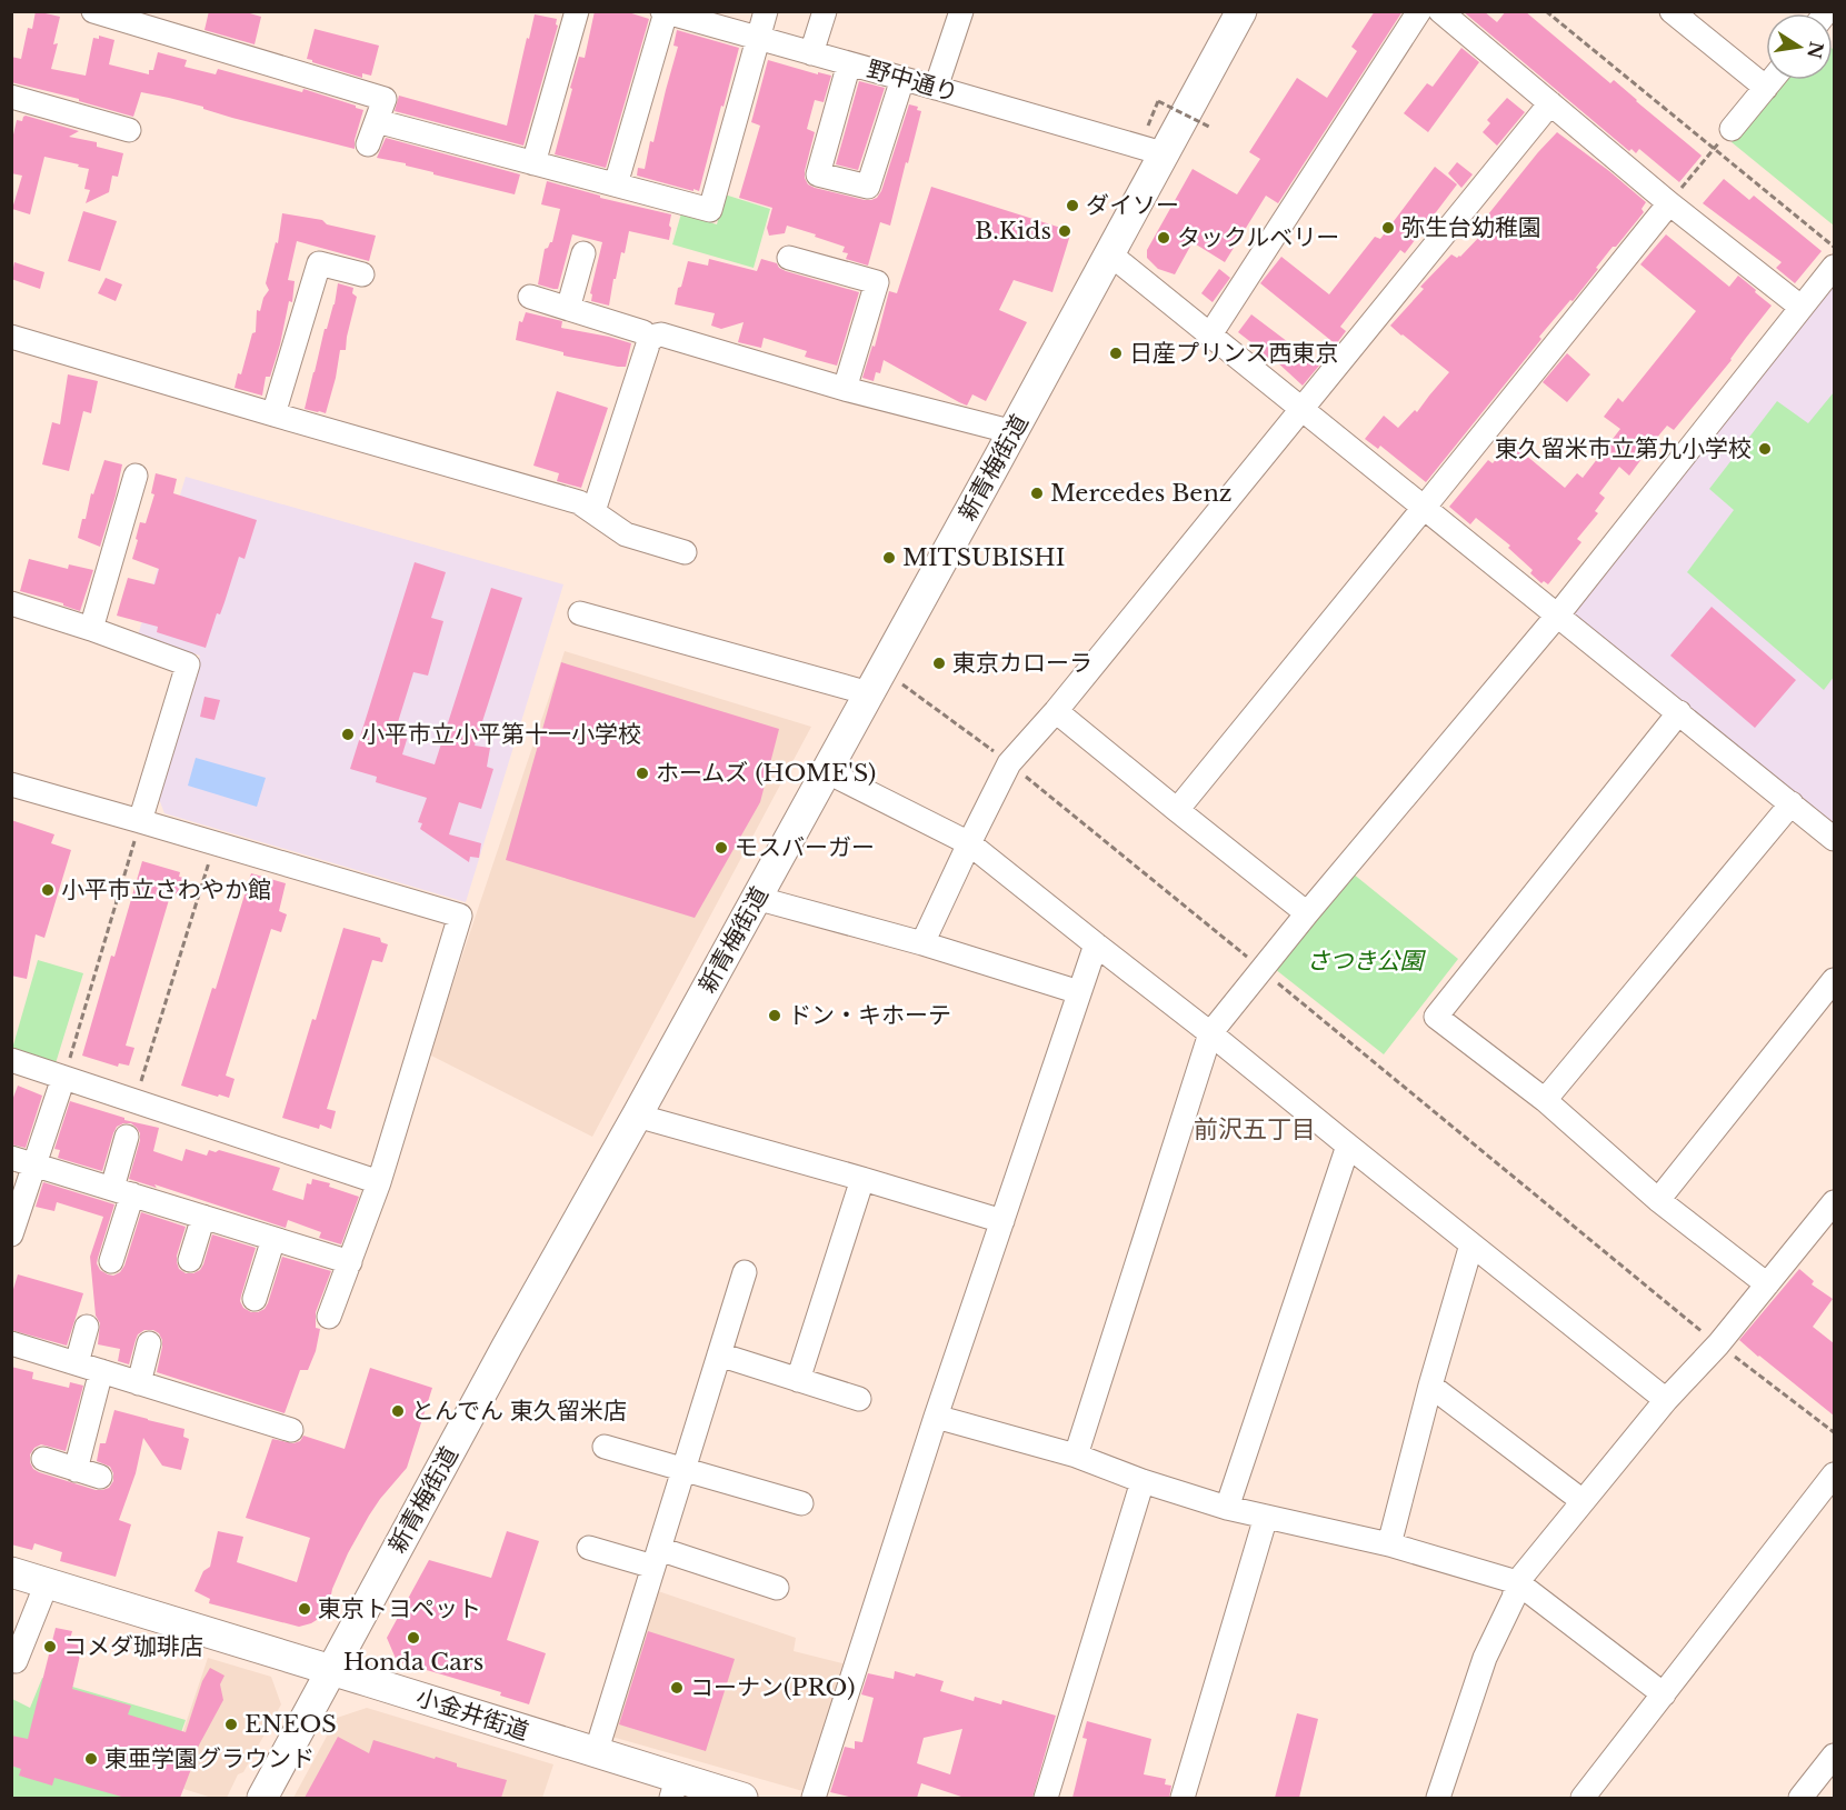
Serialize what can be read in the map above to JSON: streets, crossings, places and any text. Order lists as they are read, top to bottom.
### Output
{
  "streets": {
    "main road": ["新青梅街道", "小金井街道"],
    "street": ["野中通り"]
  },
  "crossings": [
    ["野中通り", "新青梅街道"],
    ["新青梅街道", "小金井街道"]
  ],
  "districts": ["前沢五丁目"],
  "parks": ["さつき公園"],
  "places": [
    "ダイソー",
    "弥生台幼稚園",
    "B.Kids",
    "タックルベリー",
    "日産プリンス西東京",
    "東久留米市立第九小学校",
    "Mercedes Benz",
    "MITSUBISHI",
    "東京カローラ",
    "小平市立小平第十一小学校",
    "ホームズ (HOME'S)",
    "モスバーガー",
    "小平市立さわやか館",
    "ドン・キホーテ",
    "とんでん 東久留米店",
    "東京トヨペット",
    "Honda Cars",
    "コメダ珈琲店",
    "コーナン(PRO)",
    "ENEOS",
    "東亜学園グラウンド"
  ],
  "north": "right"
}
